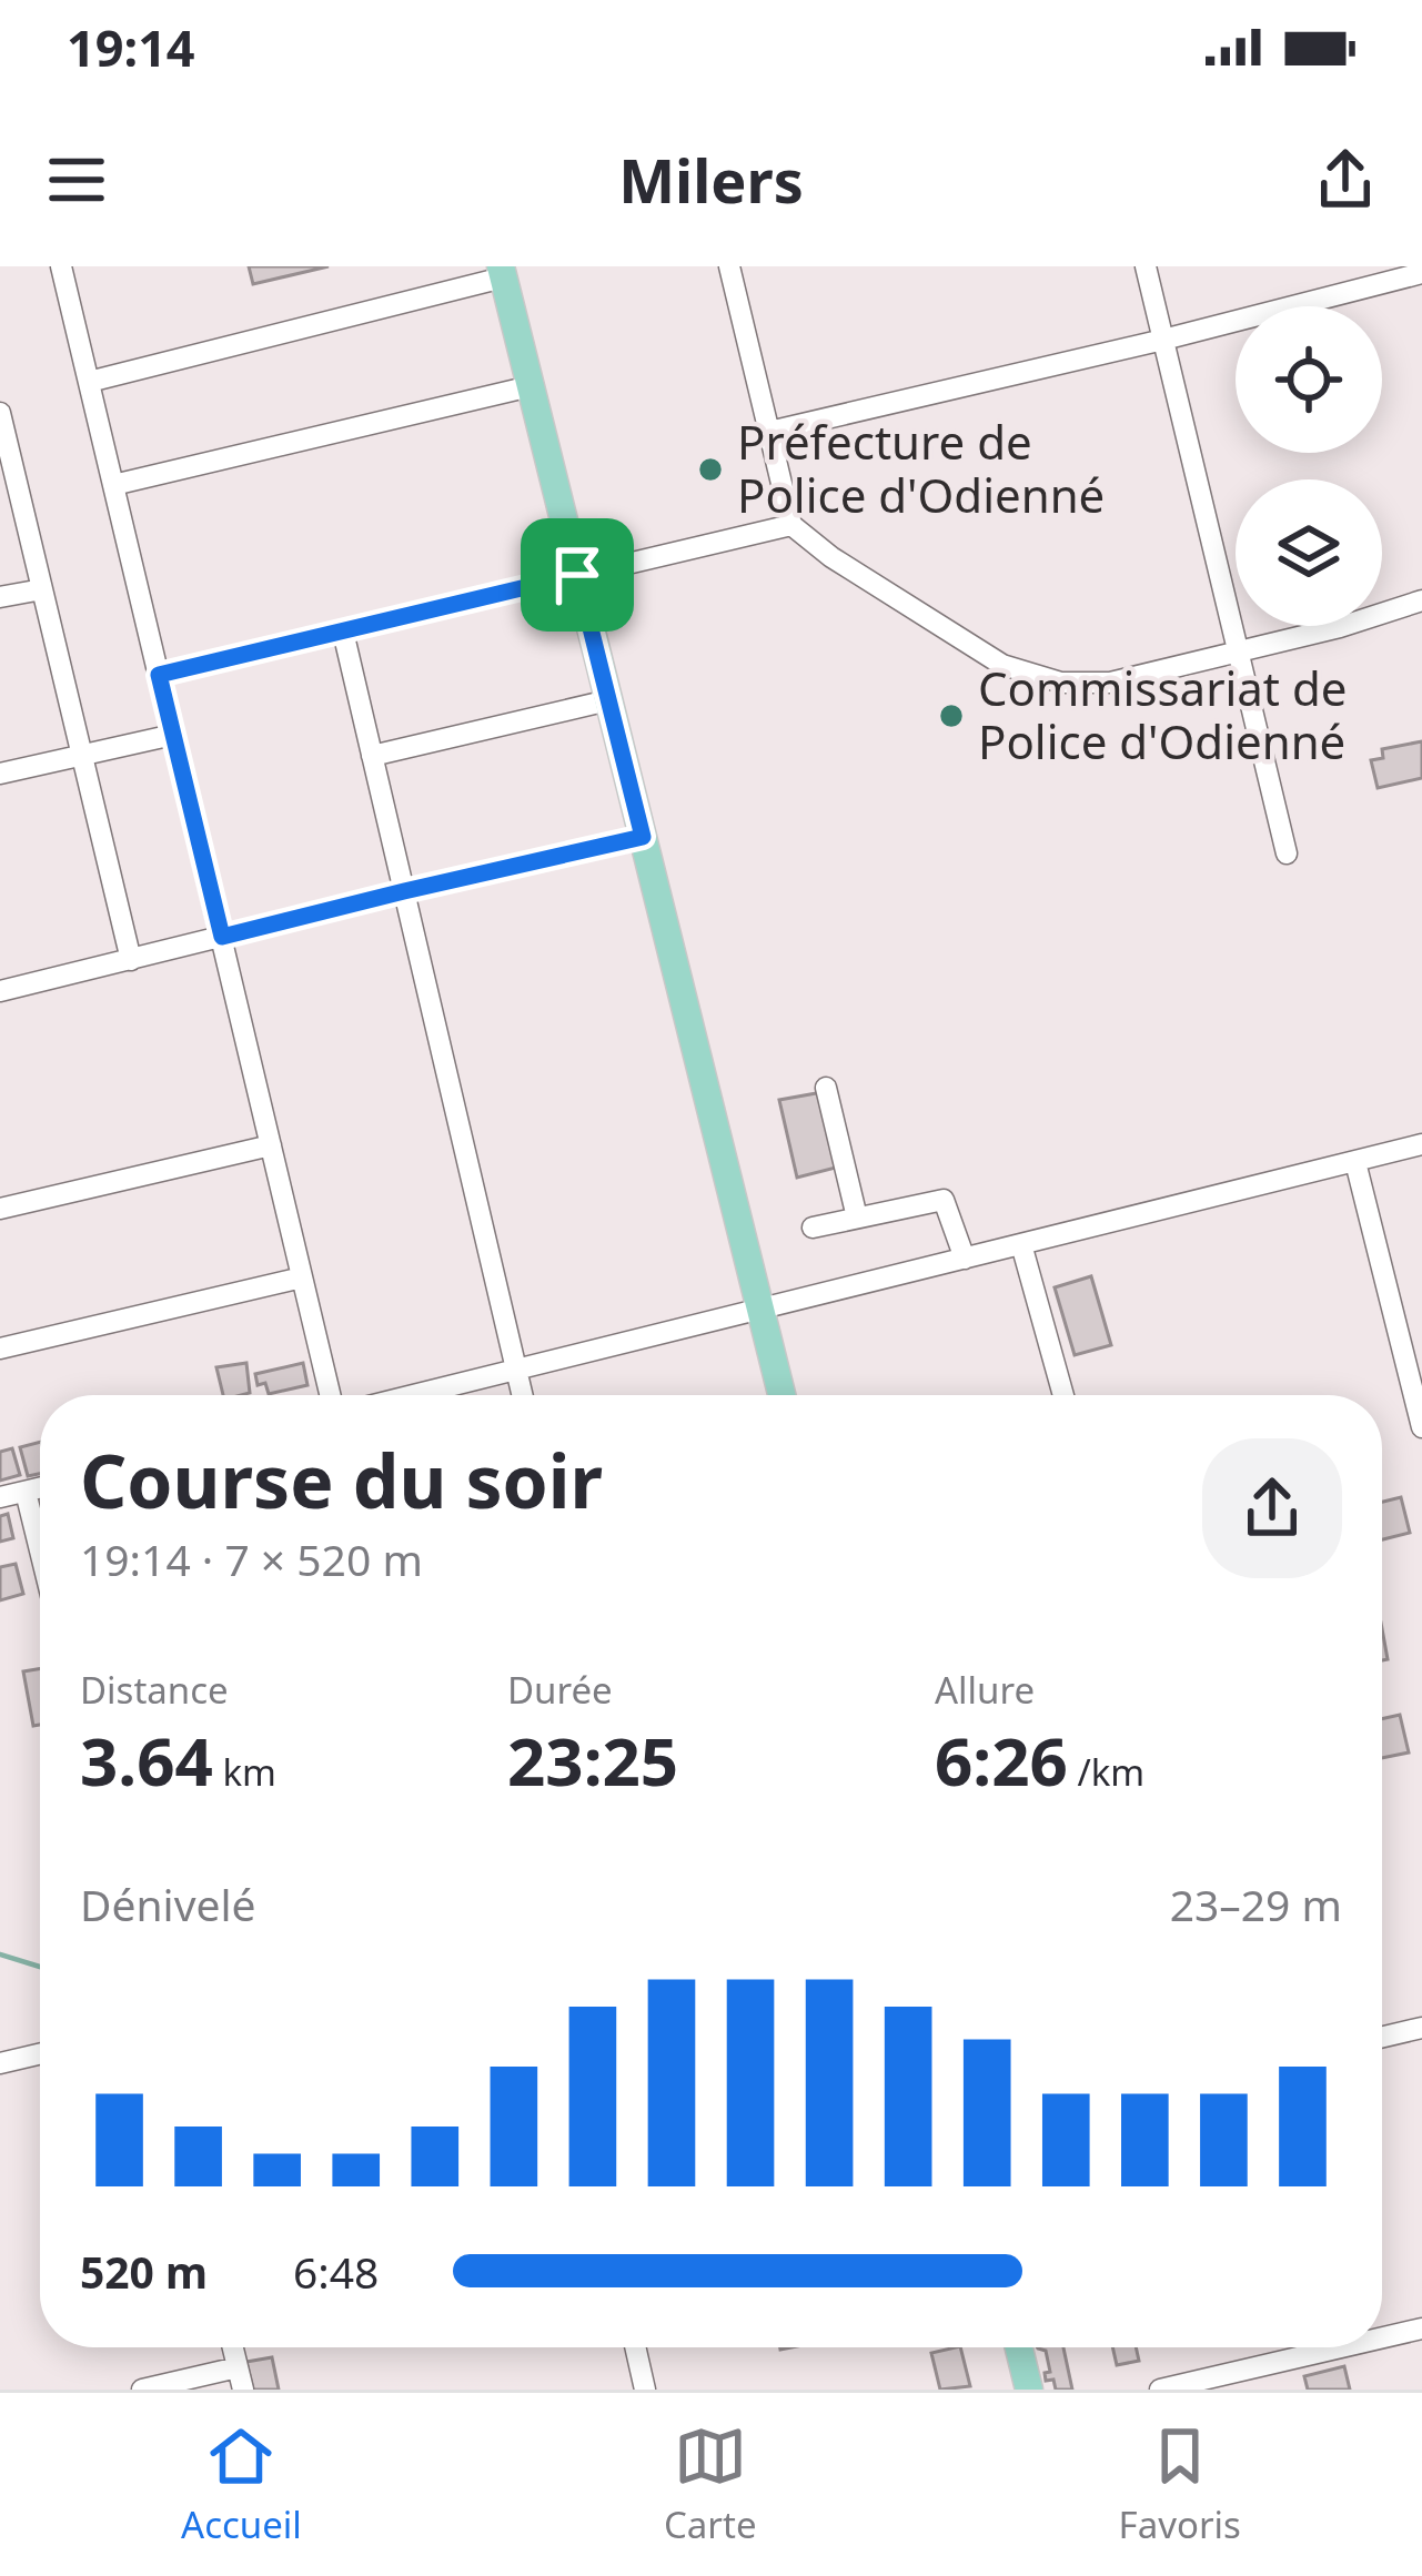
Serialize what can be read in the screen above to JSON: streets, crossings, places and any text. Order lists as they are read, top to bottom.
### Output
{
  "places": ["Préfecture de Police d'Odienné", "Commissariat de Police d'Odienné"],
  "page": {
    "status": "19:14",
    "header": "Milers",
    "heading": ["Course du soir", "19:14 · 7 × 520 m"],
    "stats": [
      ["Distance", "3.64 km"],
      ["Durée", "23:25"],
      ["Allure", "6:26 /km"]
    ],
    "chart": ["Dénivelé", "23–29 m"],
    "list": [
      {
        "name": "520 m",
        "note": "6:48"
      }
    ],
    "tabs": ["Accueil", "Carte", "Favoris"]
  }
}
